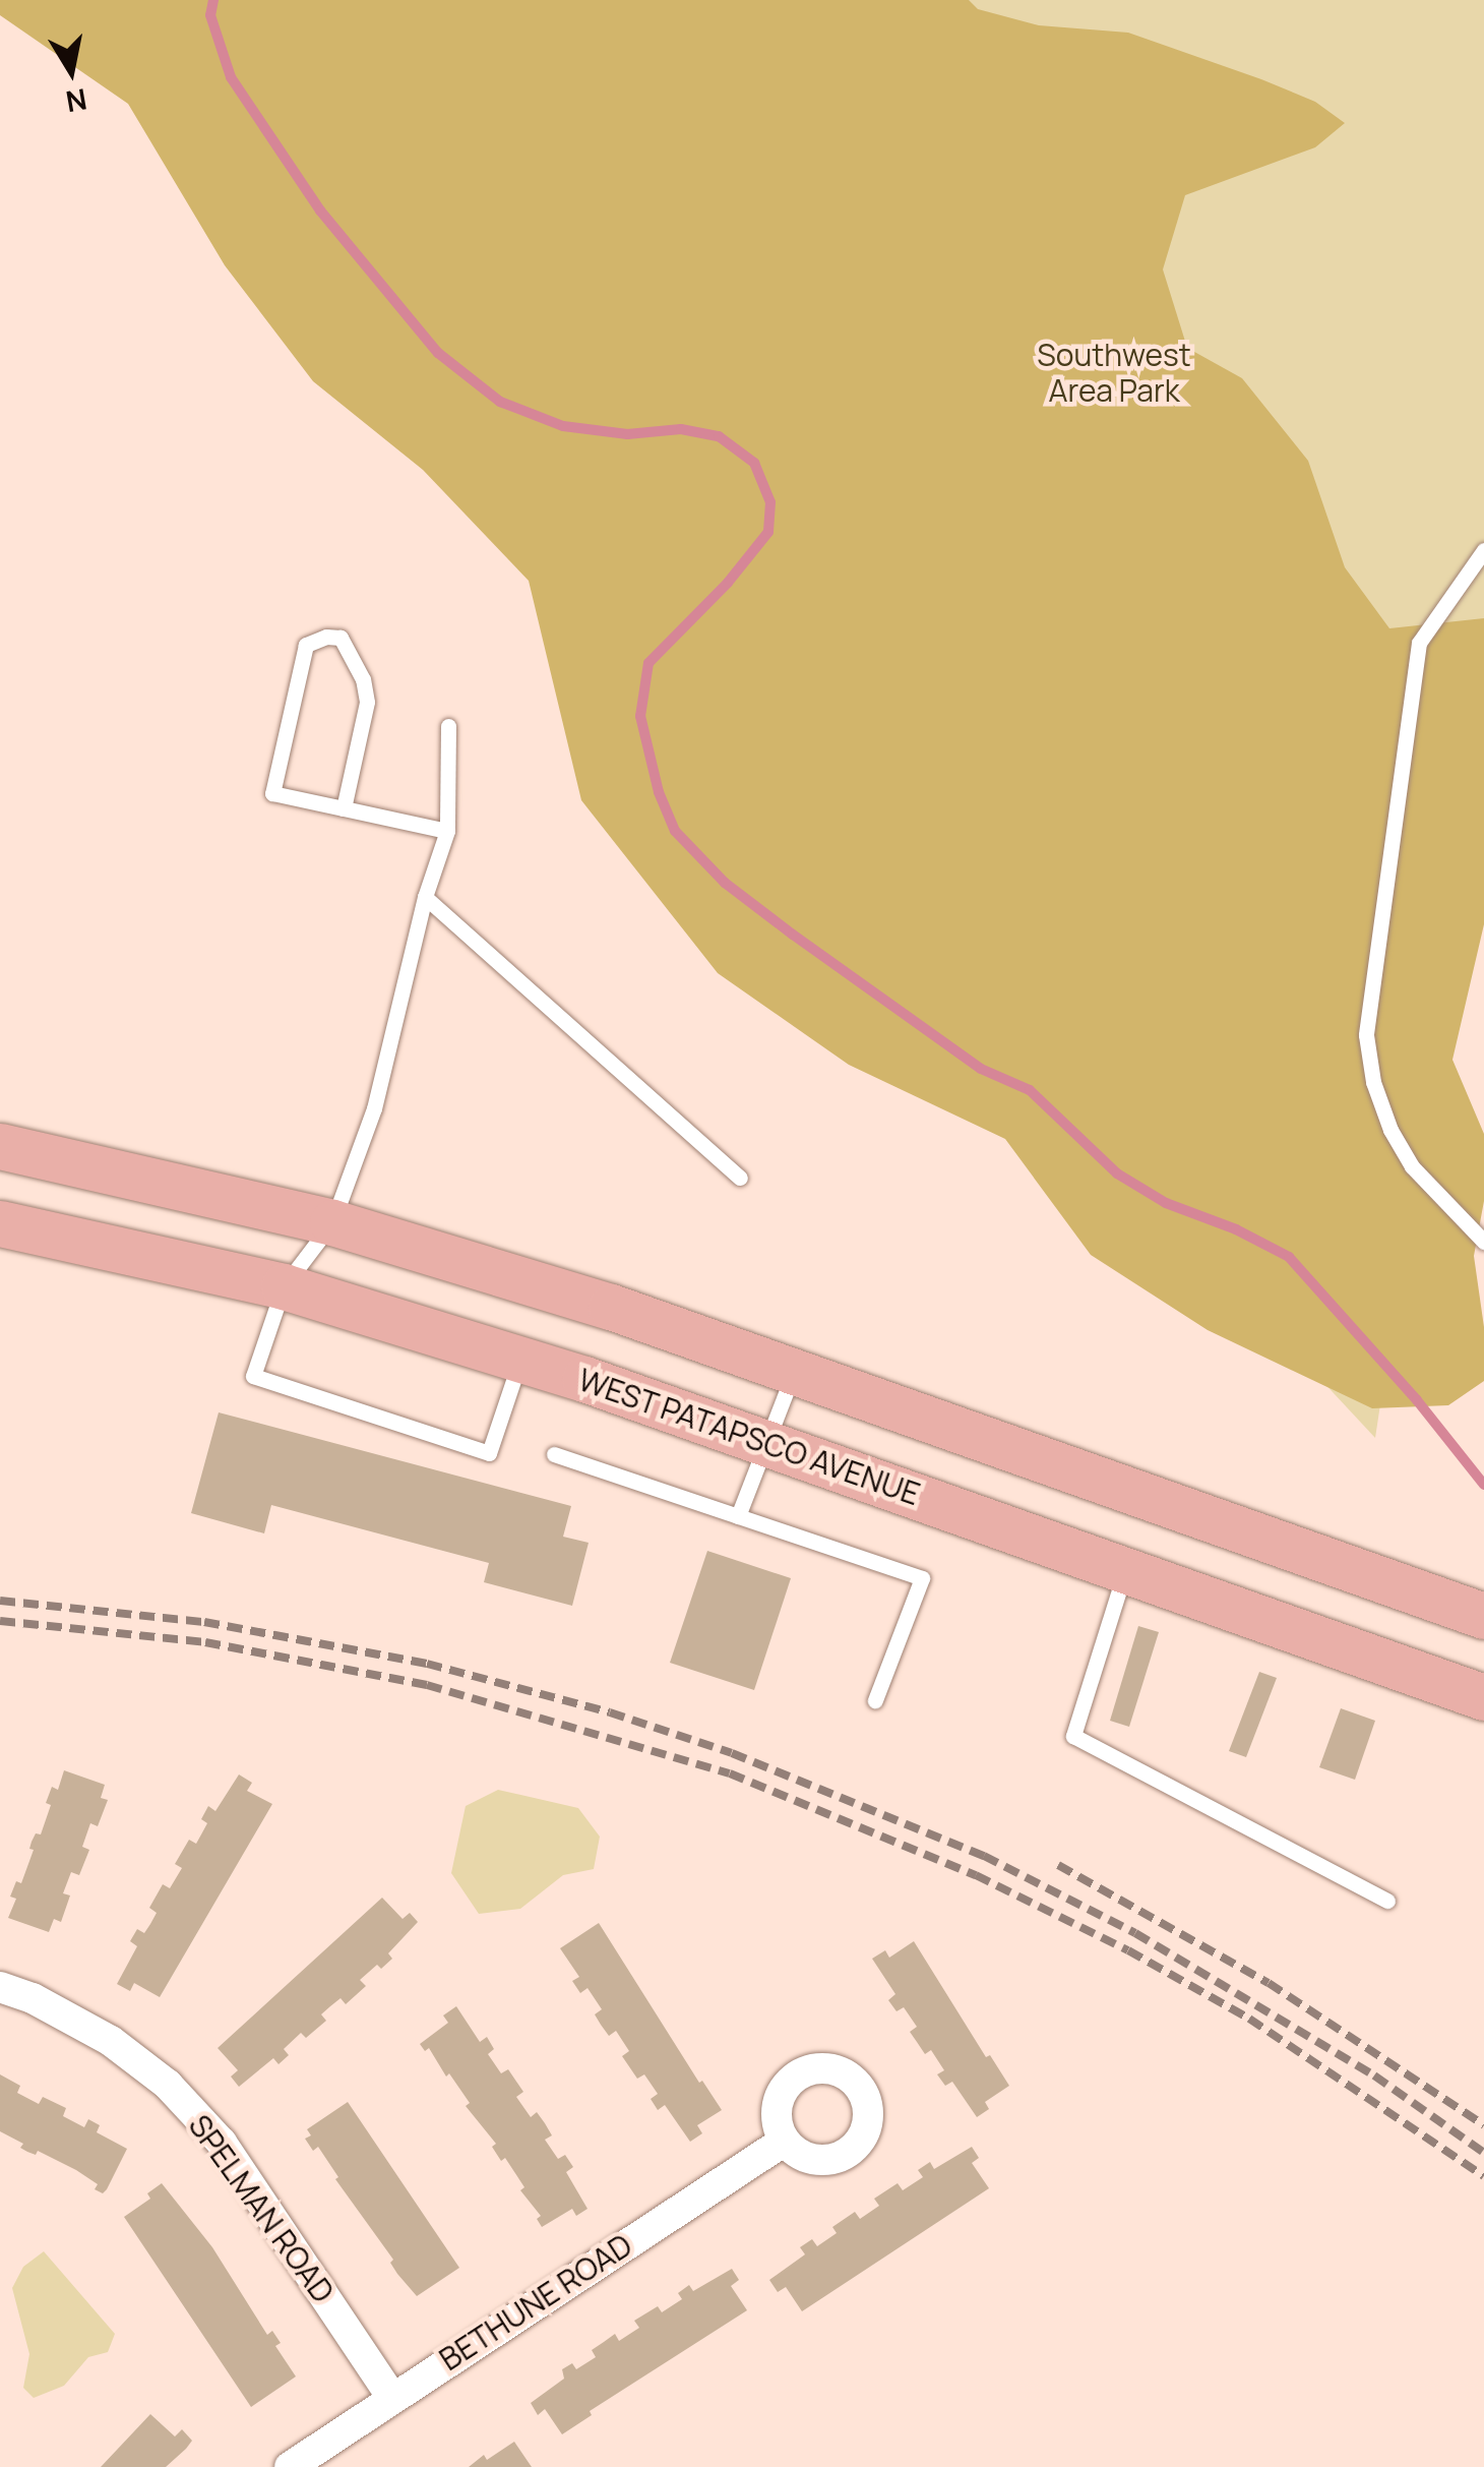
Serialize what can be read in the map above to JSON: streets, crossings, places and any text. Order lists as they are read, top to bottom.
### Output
{
  "streets": {
    "main road": ["WEST PATAPSCO AVENUE"],
    "street": ["SPELMAN ROAD", "BETHUNE ROAD"]
  },
  "crossings": [
    ["SPELMAN ROAD", "BETHUNE ROAD"]
  ],
  "parks": ["Southwest Area Park"],
  "north": "bottom"
}
